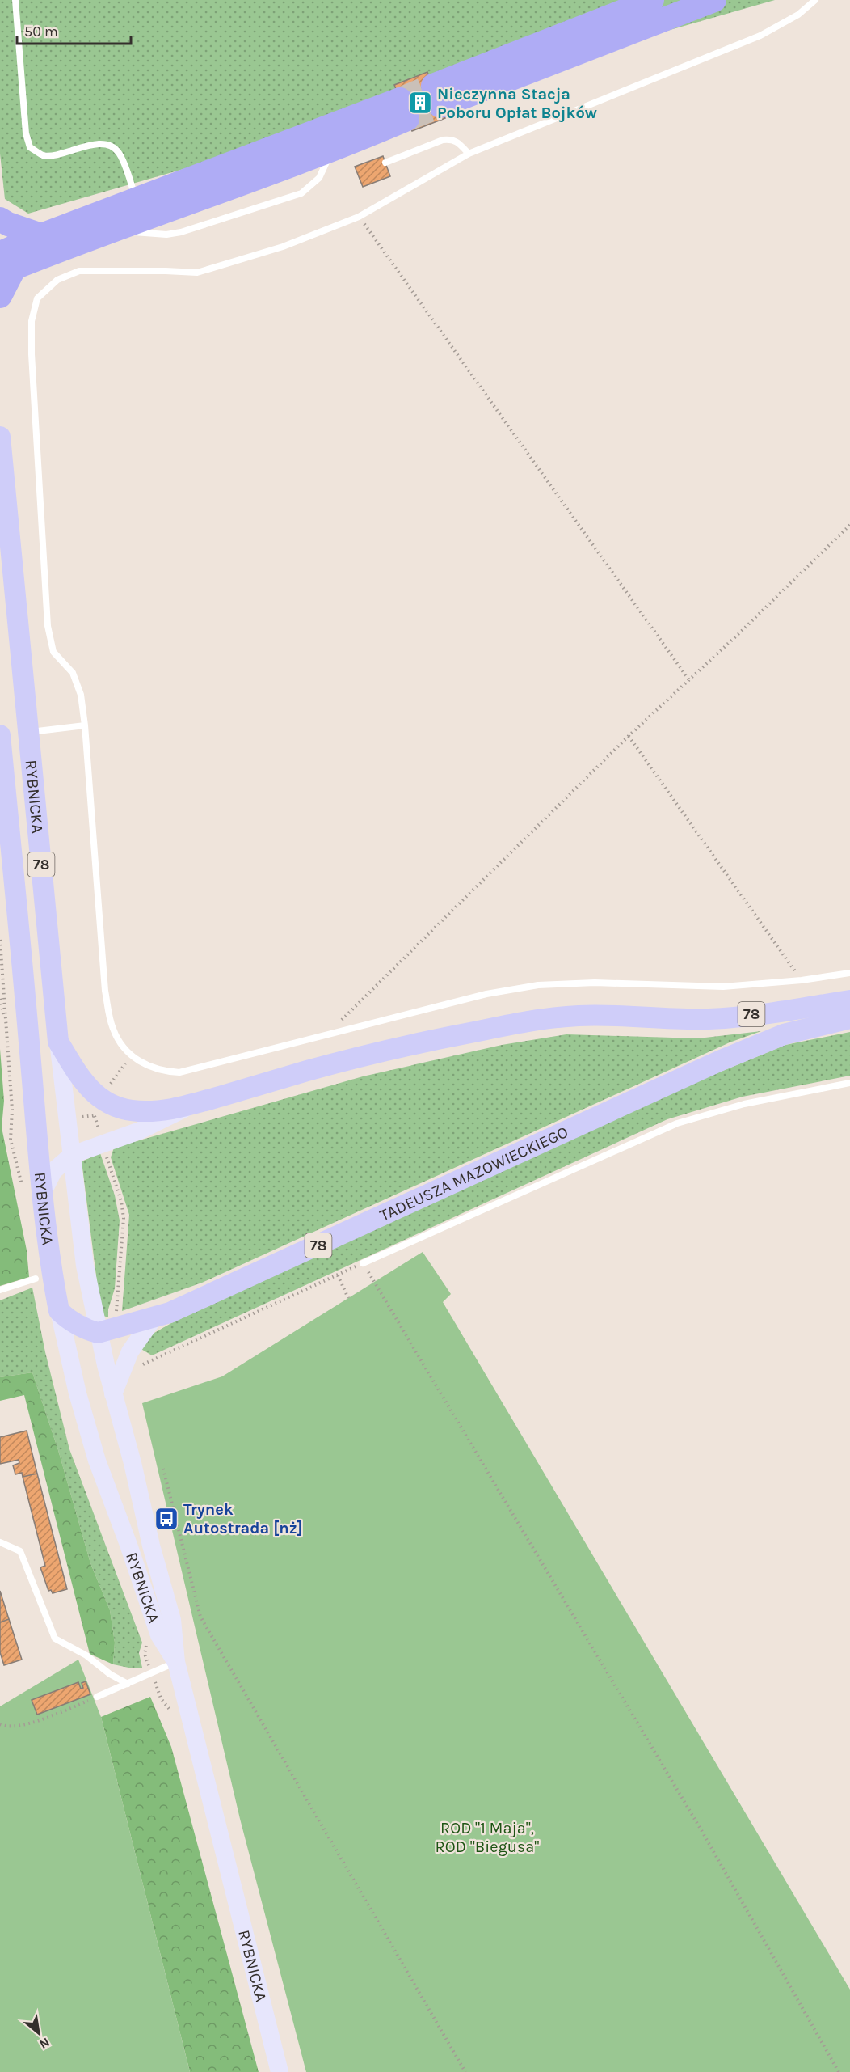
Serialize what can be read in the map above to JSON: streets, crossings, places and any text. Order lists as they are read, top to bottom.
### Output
{
  "streets": {
    "main road": ["RYBNICKA", "78", "TADEUSZA MAZOWIECKIEGO"]
  },
  "crossings": [
    ["RYBNICKA", "78"],
    ["RYBNICKA", "TADEUSZA MAZOWIECKIEGO"]
  ],
  "parks": ["ROD \"1 Maja\", ROD \"Biegusa\""],
  "places": {
    "building": ["Nieczynna Stacja Poboru Opłat Bojków"],
    "bus stop": ["Trynek Autostrada [nż]"]
  },
  "scale_bar": "50 m",
  "north": "bottom right"
}
